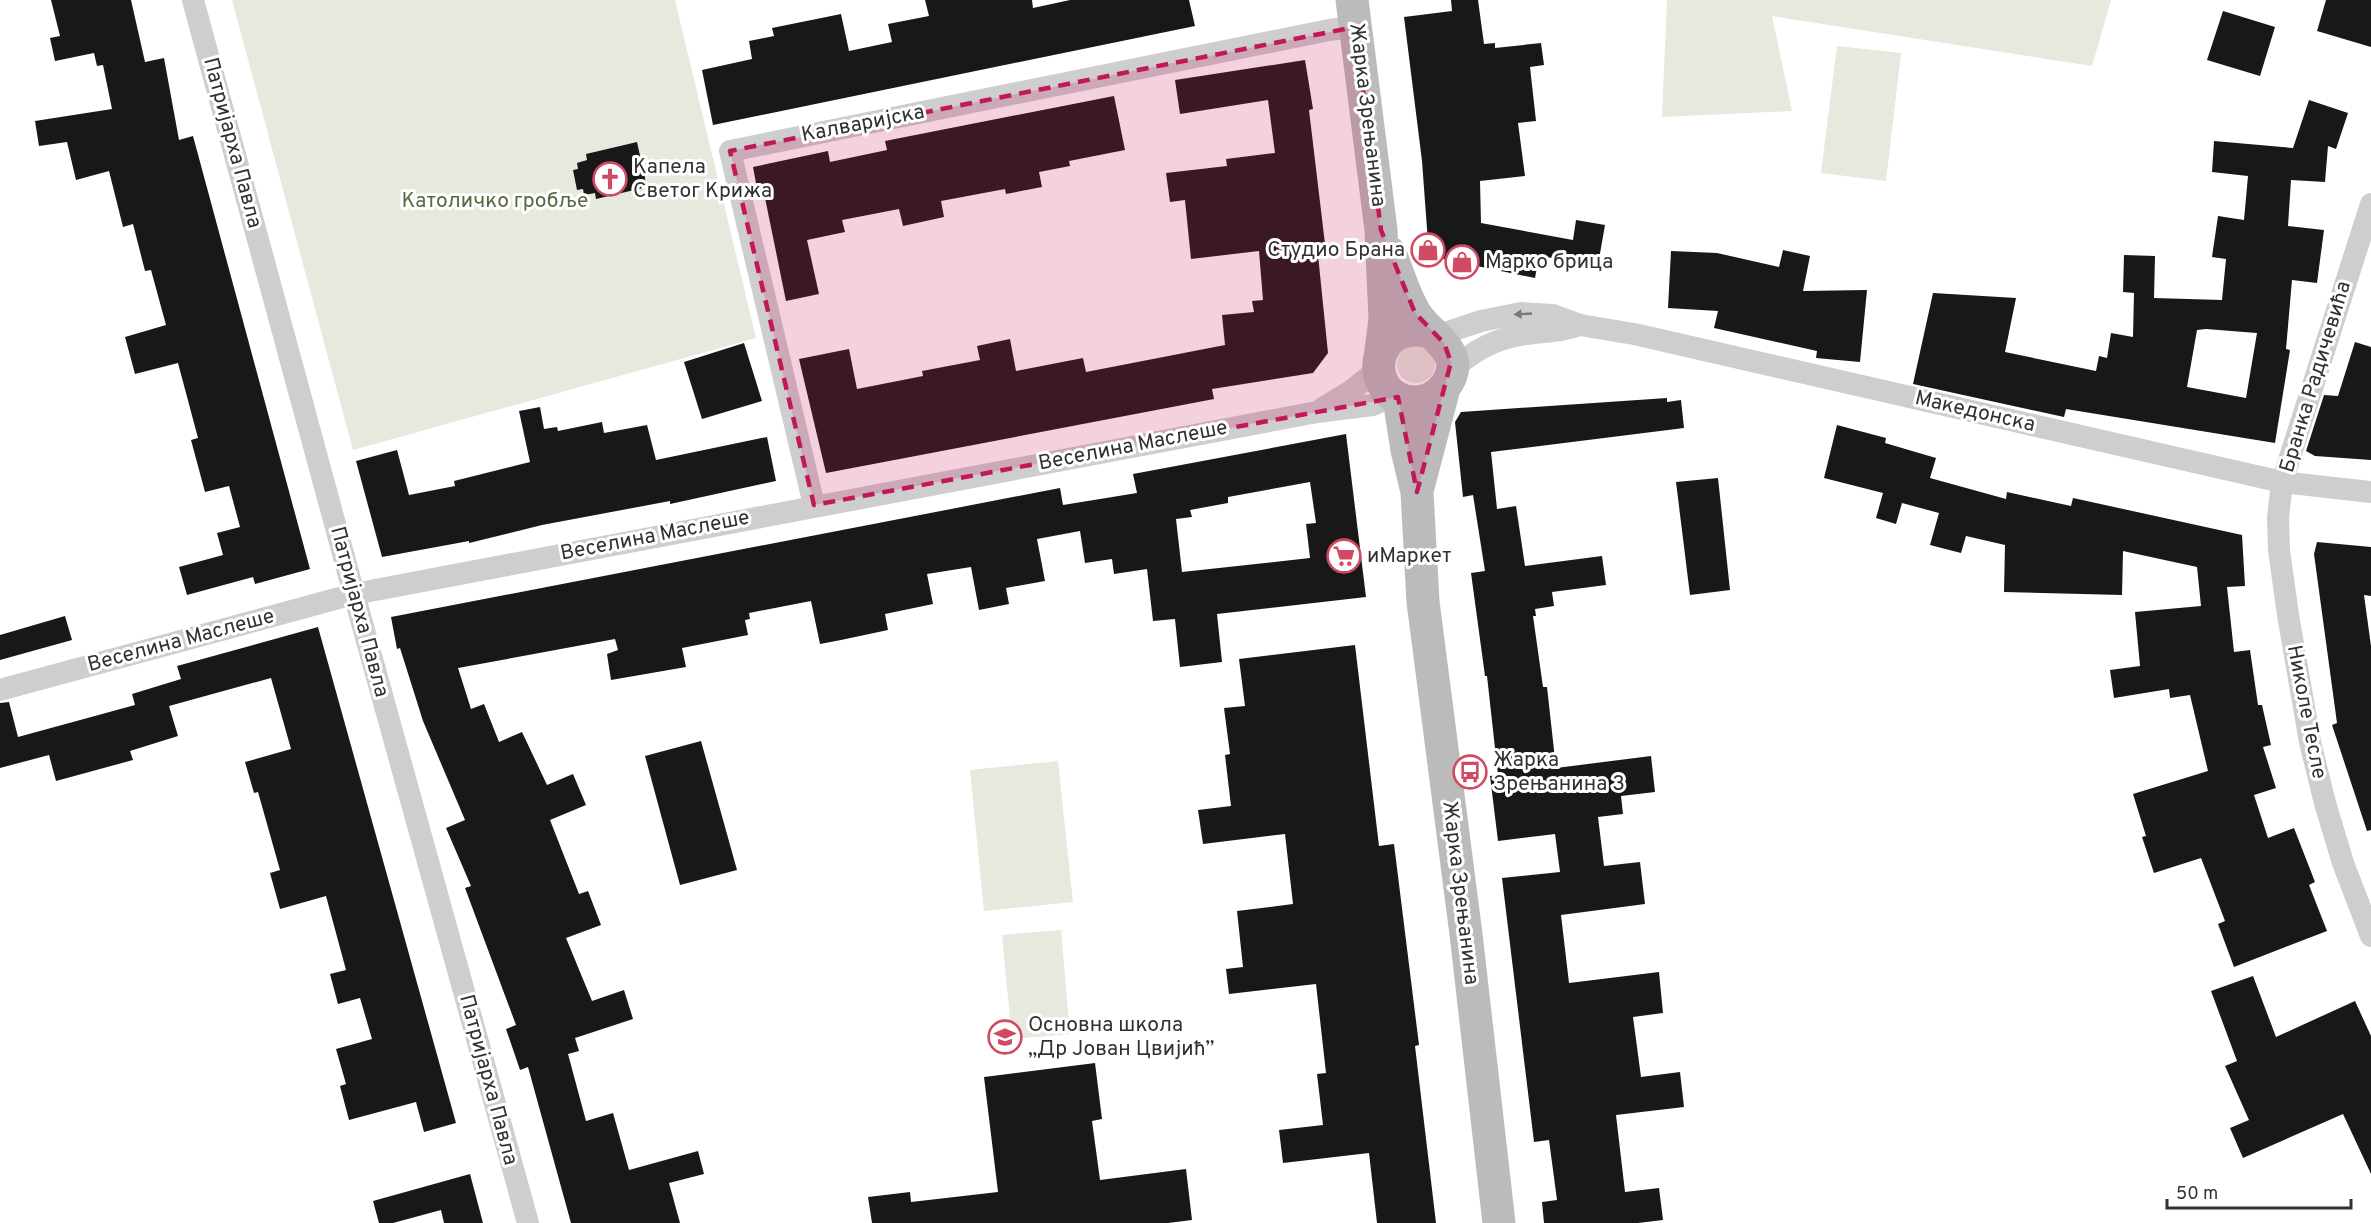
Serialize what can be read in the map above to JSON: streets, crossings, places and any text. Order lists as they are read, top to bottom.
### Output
{
  "streets": {
    "main road": ["Жарка Зрењанина"],
    "street": [
      "Калваријска",
      "Патријарха Павла",
      "Бранка Радичевића",
      "Македонска",
      "Веселина Маслеше",
      "Николе Тесле"
    ]
  },
  "crossings": [
    ["Жарка Зрењанина", "Калваријска"],
    ["Жарка Зрењанина", "Македонска"],
    ["Жарка Зрењанина", "Веселина Маслеше"],
    ["Калваријска", "Веселина Маслеше"],
    ["Патријарха Павла", "Веселина Маслеше"],
    ["Бранка Радичевића", "Македонска"],
    ["Бранка Радичевића", "Николе Тесле"],
    ["Македонска", "Веселина Маслеше"],
    ["Македонска", "Николе Тесле"]
  ],
  "parks": ["Католичко гробље"],
  "places": {
    "church": ["Капела Светог Крижа"],
    "shop": ["Студио Брана", "Марко брица"],
    "supermarket": ["иМаркет"],
    "bus stop": ["Жарка Зрењанина 3"],
    "school or university": ["Основна школа „Др Јован Цвијић”"]
  },
  "scale_bar": "50 m"
}
